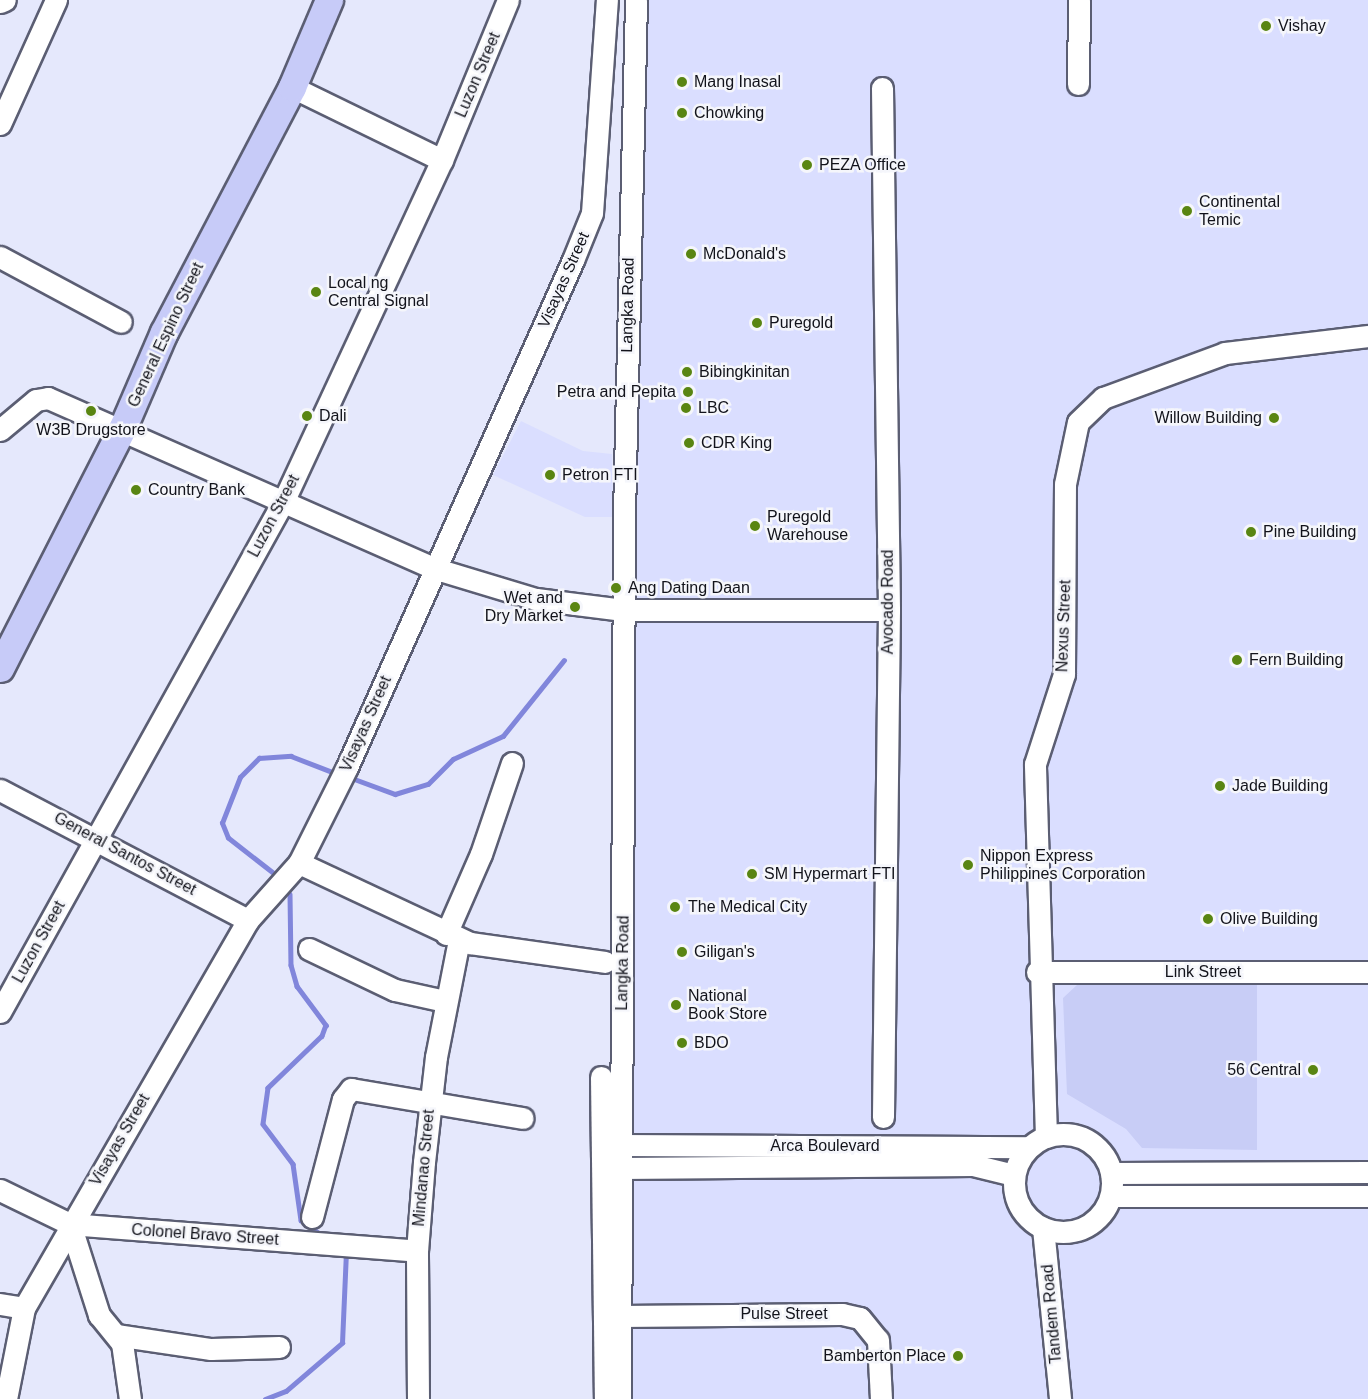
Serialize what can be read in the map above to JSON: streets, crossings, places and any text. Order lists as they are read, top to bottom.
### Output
{
  "streets": {
    "main road": ["General Espino Street"],
    "street": [
      "Luzon Street",
      "Visayas Street",
      "Langka Road",
      "Avocado Road",
      "Nexus Street",
      "General Santos Street",
      "Link Street",
      "Arca Boulevard",
      "Mindanao Street",
      "Colonel Bravo Street",
      "Pulse Street",
      "Tandem Road"
    ]
  },
  "crossings": [
    ["Luzon Street", "General Santos Street"],
    ["Visayas Street", "General Santos Street"],
    ["Visayas Street", "Colonel Bravo Street"],
    ["Langka Road", "Arca Boulevard"],
    ["Langka Road", "Pulse Street"],
    ["Nexus Street", "Link Street"],
    ["Nexus Street", "Arca Boulevard"],
    ["Nexus Street", "Tandem Road"],
    ["Arca Boulevard", "Tandem Road"],
    ["Mindanao Street", "Colonel Bravo Street"]
  ],
  "places": [
    "Vishay",
    "Mang Inasal",
    "Chowking",
    "PEZA Office",
    "Continental Temic",
    "McDonald's",
    "Local ng Central Signal",
    "Puregold",
    "Bibingkinitan",
    "Petra and Pepita",
    "LBC",
    "W3B Drugstore",
    "Dali",
    "Willow Building",
    "CDR King",
    "Petron FTI",
    "Country Bank",
    "Puregold Warehouse",
    "Pine Building",
    "Ang Dating Daan",
    "Wet and Dry Market",
    "Fern Building",
    "Jade Building",
    "Nippon Express Philippines Corporation",
    "SM Hypermart FTI",
    "The Medical City",
    "Olive Building",
    "Giligan's",
    "National Book Store",
    "BDO",
    "56 Central",
    "Bamberton Place"
  ]
}
